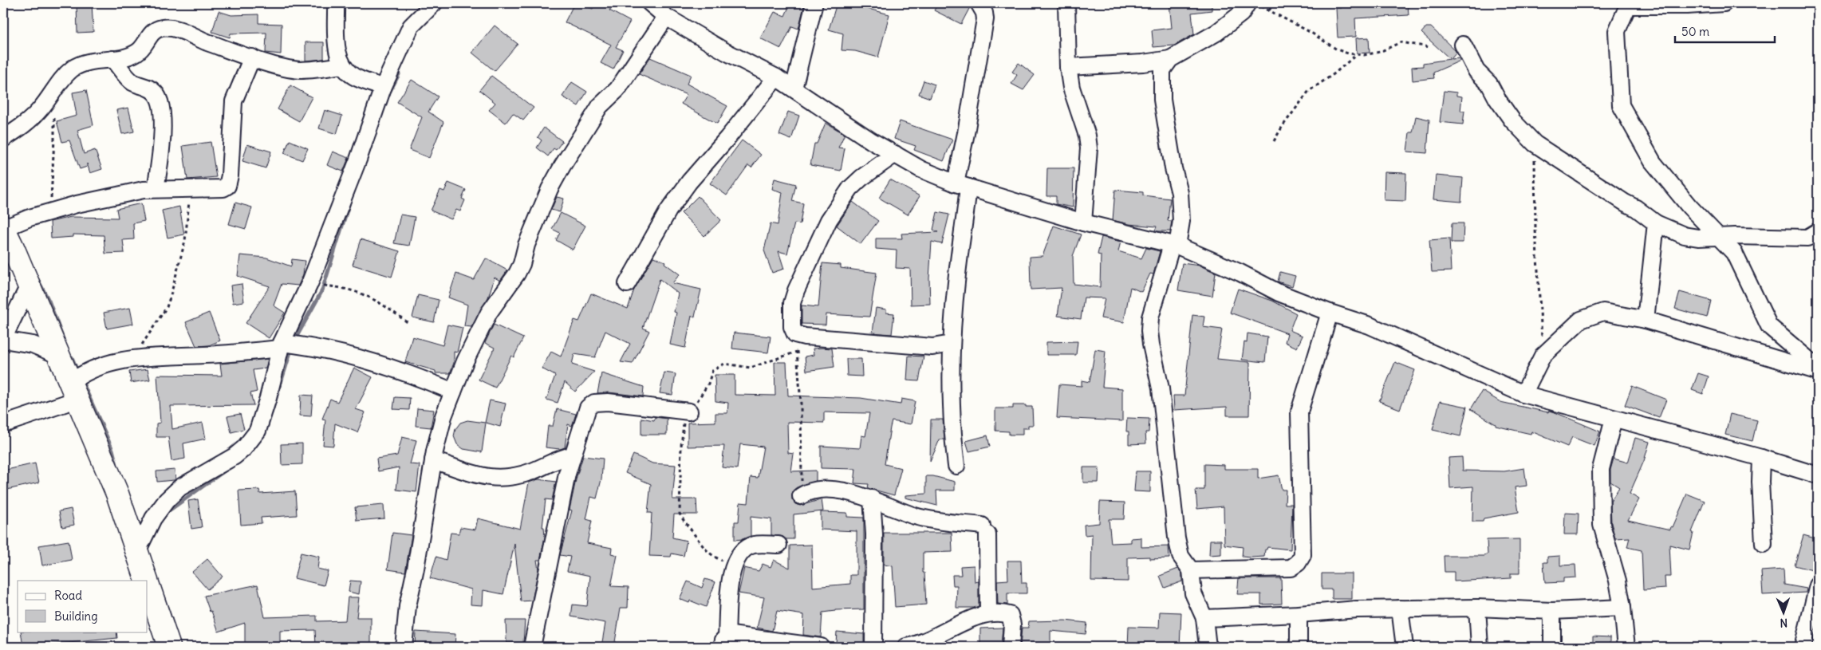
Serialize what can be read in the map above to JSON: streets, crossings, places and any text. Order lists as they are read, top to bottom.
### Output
{
  "legend": ["Road", "Building"],
  "scale_bar": "50 m",
  "north": "bottom"
}
